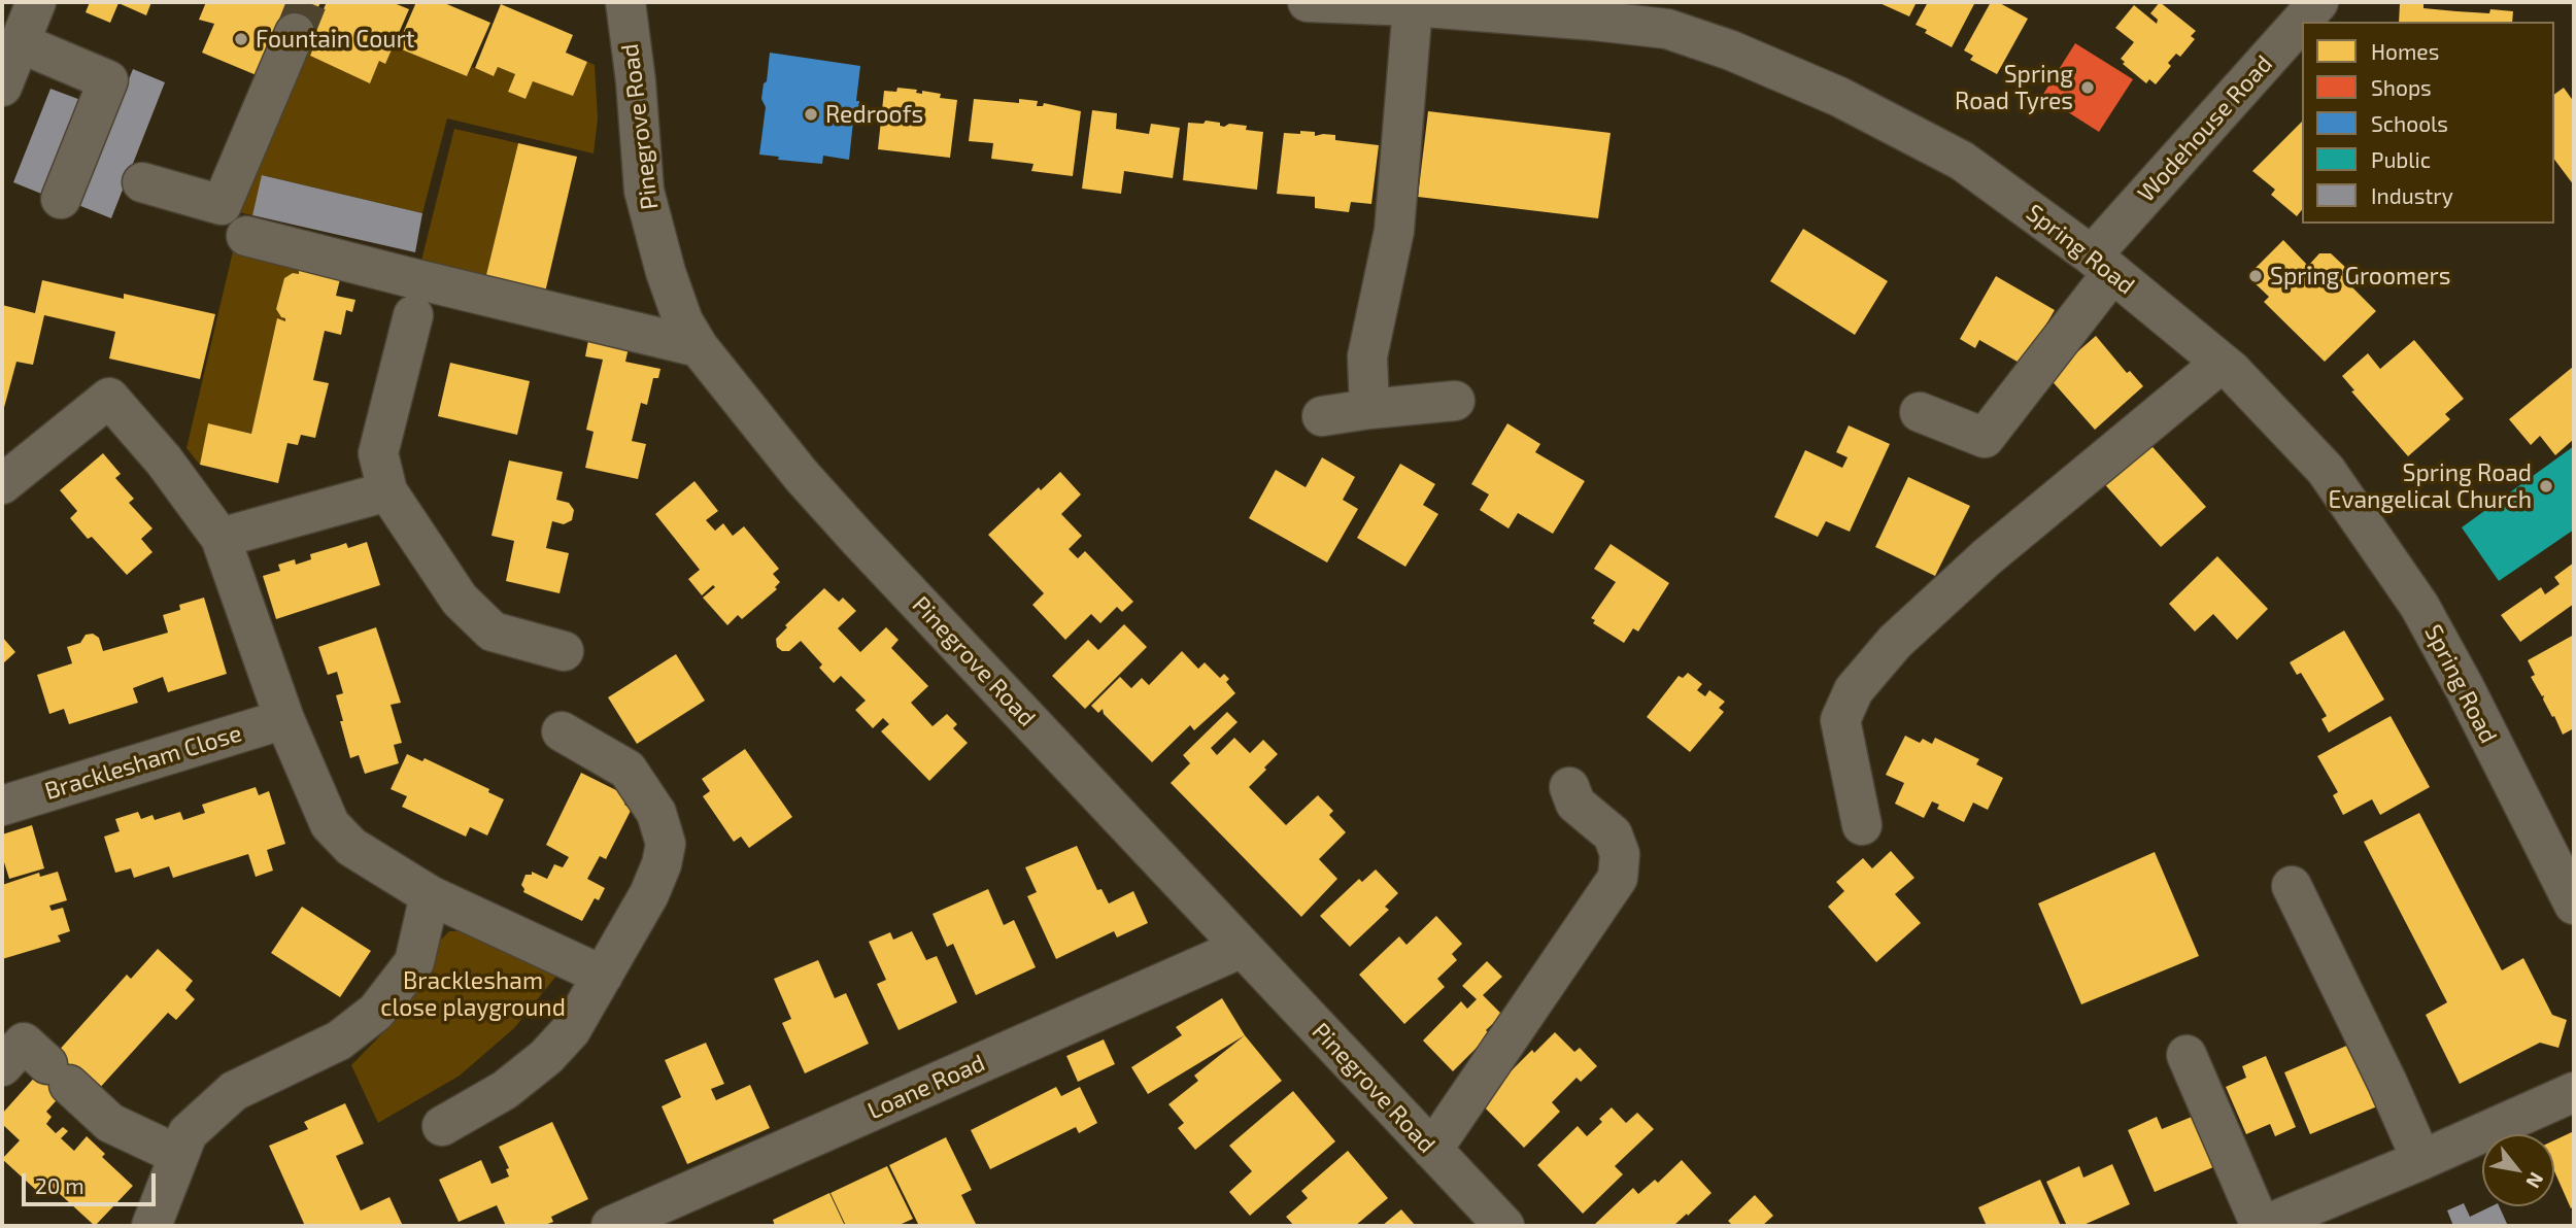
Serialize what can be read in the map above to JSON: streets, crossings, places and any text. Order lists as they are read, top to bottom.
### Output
{
  "streets": {
    "street": [
      "Pinegrove Road",
      "Wodehouse Road",
      "Spring Road",
      "Bracklesham Close",
      "Loane Road"
    ]
  },
  "crossings": [
    ["Pinegrove Road", "Loane Road"],
    ["Wodehouse Road", "Spring Road"]
  ],
  "parks": ["Bracklesham close playground"],
  "places": [
    "Fountain Court",
    "Spring Road Tyres",
    "Redroofs",
    "Spring Groomers",
    "Spring Road Evangelical Church"
  ],
  "legend": [
    "Homes",
    "Shops",
    "Schools",
    "Public",
    "Industry"
  ],
  "scale_bar": "20 m",
  "north": "bottom right"
}
